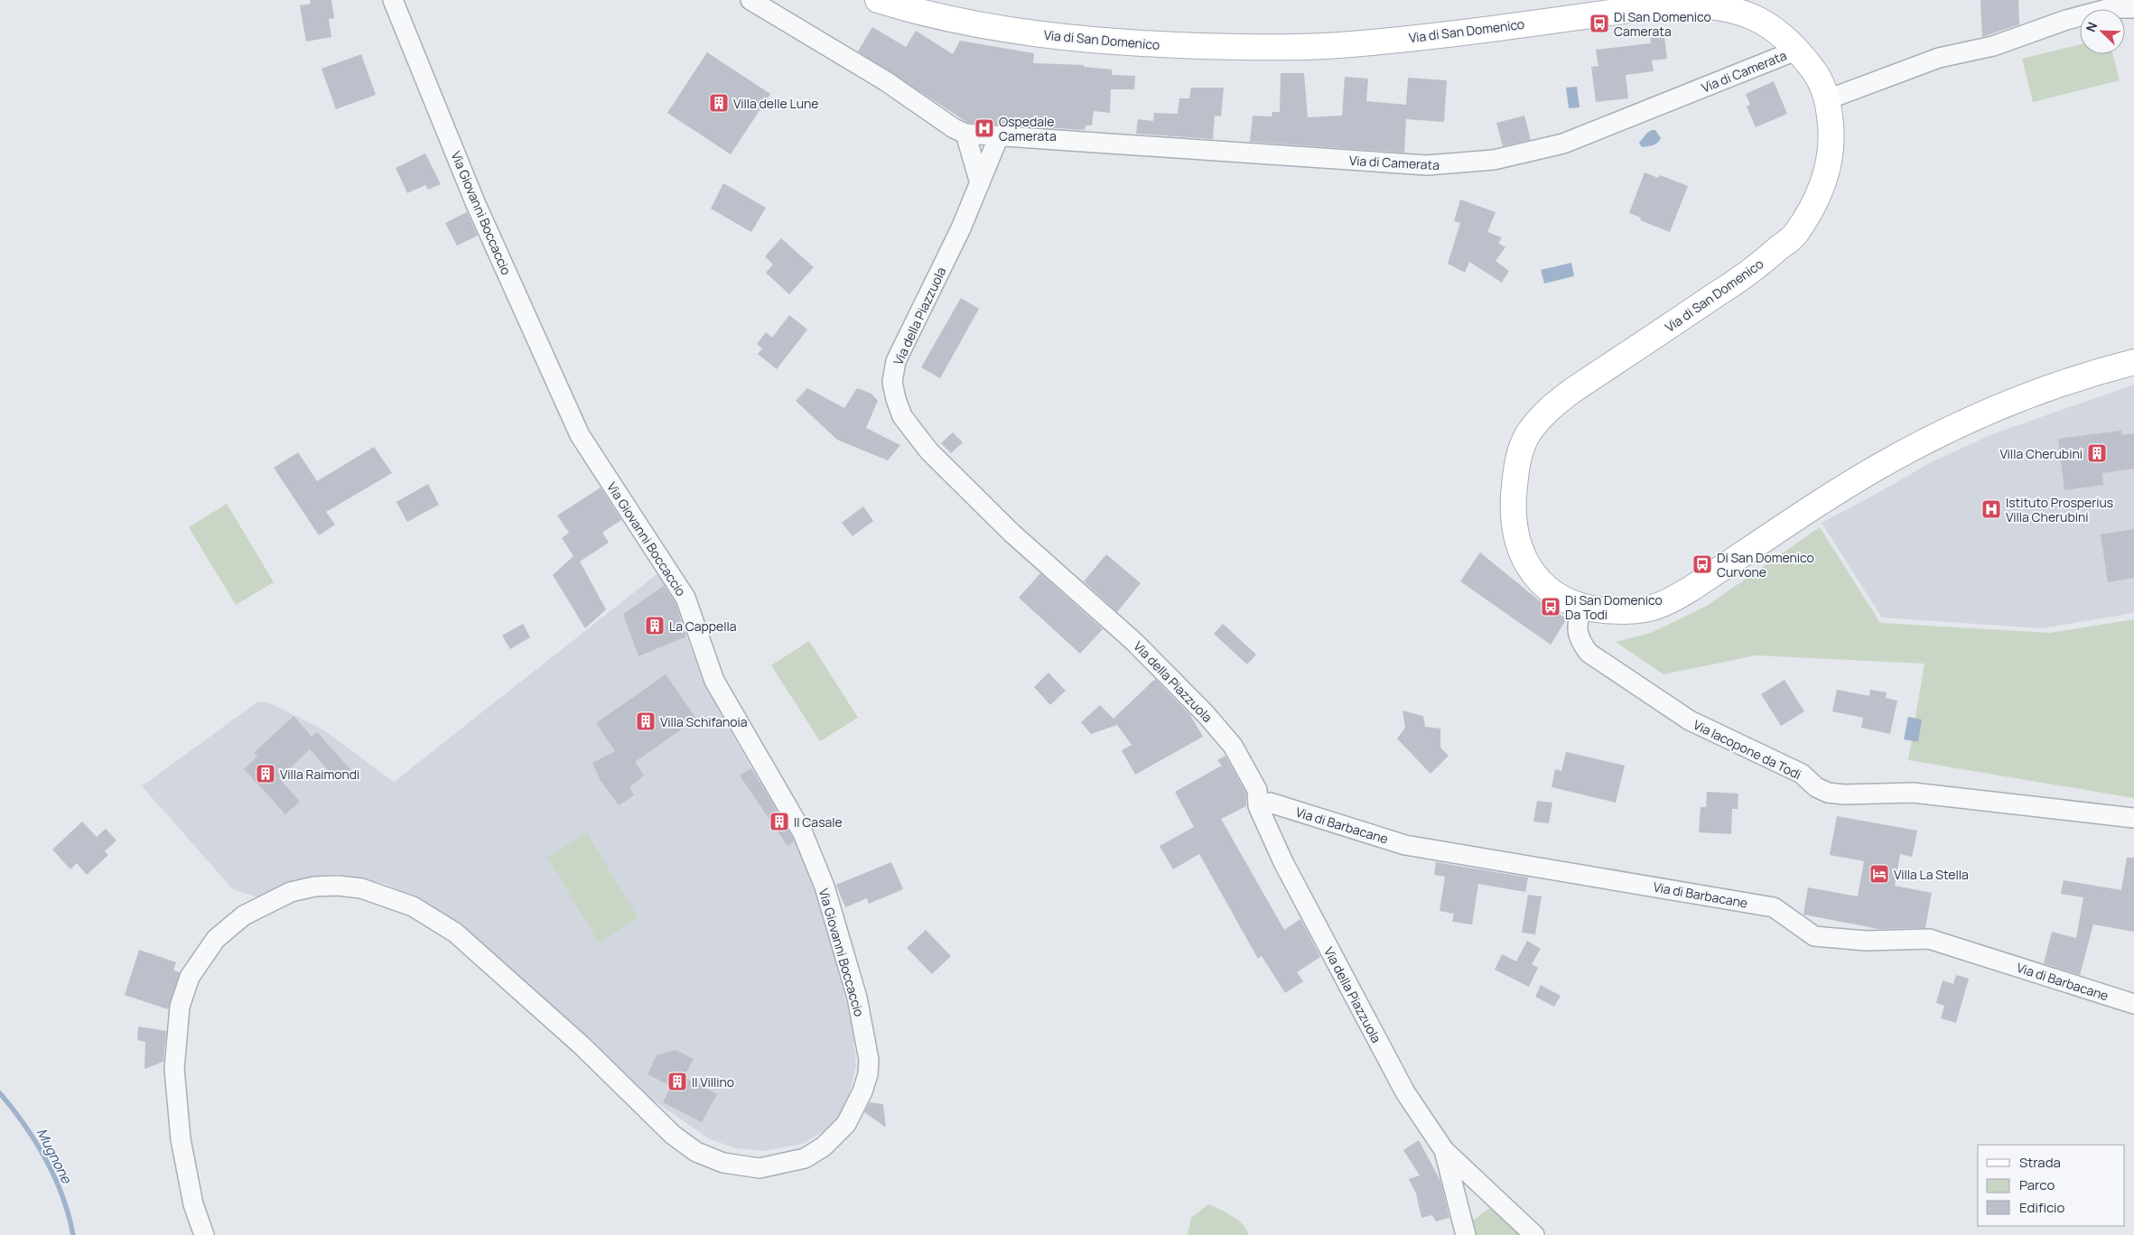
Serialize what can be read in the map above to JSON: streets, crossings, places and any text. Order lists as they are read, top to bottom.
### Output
{
  "streets": {
    "main road": ["Via di San Domenico"],
    "street": [
      "Via di Camerata",
      "Via Giovanni Boccaccio",
      "Via della Piazzuola",
      "Via Iacopone da Todi",
      "Via di Barbacane"
    ]
  },
  "crossings": [
    ["Via di San Domenico", "Via di Camerata"],
    ["Via di San Domenico", "Via Iacopone da Todi"],
    ["Via di Camerata", "Via della Piazzuola"],
    ["Via della Piazzuola", "Via di Barbacane"]
  ],
  "water": ["Mugnone"],
  "places": {
    "bus stop": ["Di San Domenico Camerata", "Di San Domenico Curvone", "Di San Domenico Da Todi"],
    "building": [
      "Villa delle Lune",
      "Villa Cherubini",
      "La Cappella",
      "Villa Schifanoia",
      "Villa Raimondi",
      "Il Casale",
      "Il Villino"
    ],
    "hospital": ["Ospedale Camerata", "Istituto Prosperius Villa Cherubini"],
    "hotel": ["Villa La Stella"]
  },
  "legend": ["Strada", "Parco", "Edificio"],
  "north": "top left"
}
